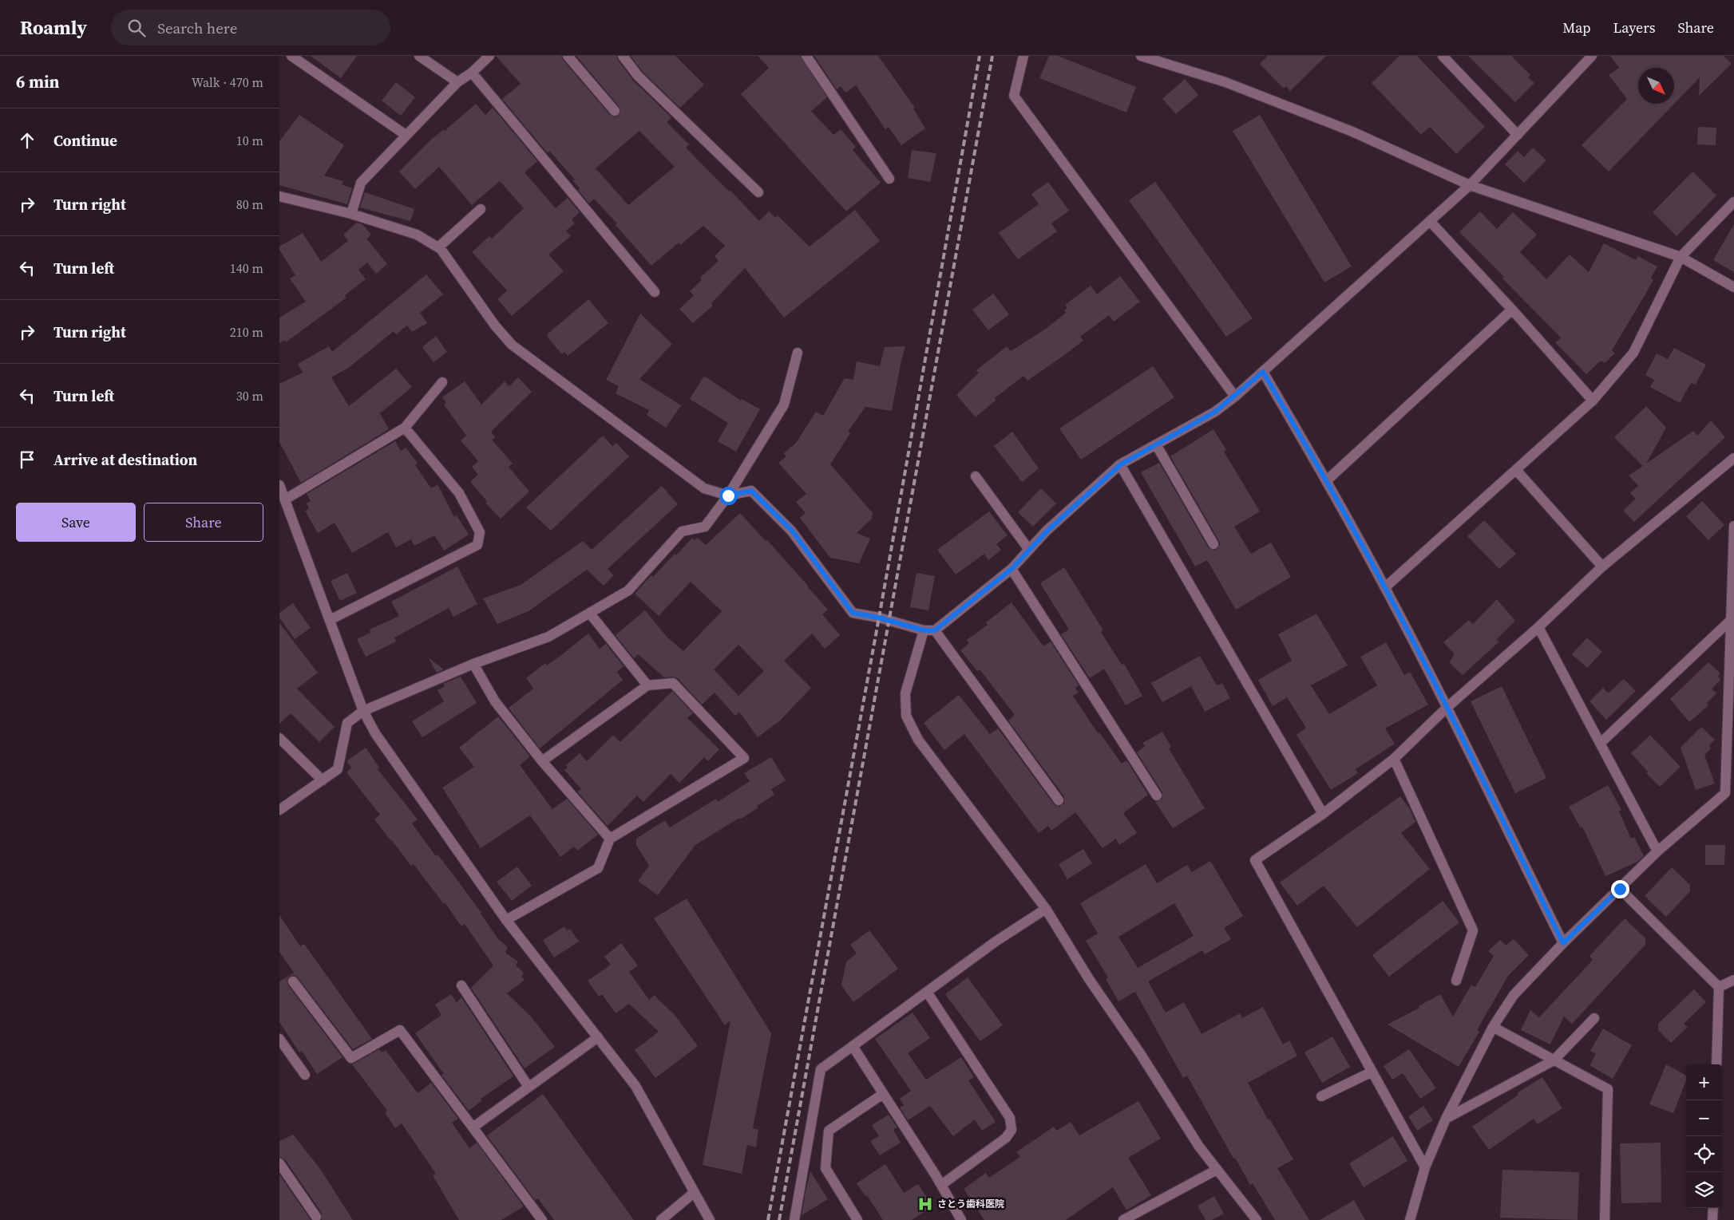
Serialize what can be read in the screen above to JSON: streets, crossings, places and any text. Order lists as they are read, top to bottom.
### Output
{
  "places": {
    "hospital": ["さとう歯科医院"]
  },
  "north": "bottom right",
  "page": {
    "header": "Roamly",
    "search": "Search here",
    "nav": ["Map", "Layers", "Share"],
    "heading": ["6 min", "Walk · 470 m"],
    "list": [
      ["Continue", "10 m"],
      ["Turn right", "80 m"],
      ["Turn left", "140 m"],
      ["Turn right", "210 m"],
      ["Turn left", "30 m"],
      "Arrive at destination"
    ],
    "buttons": ["Save", "Share"],
    "map_buttons": ["+", "−"]
  }
}
